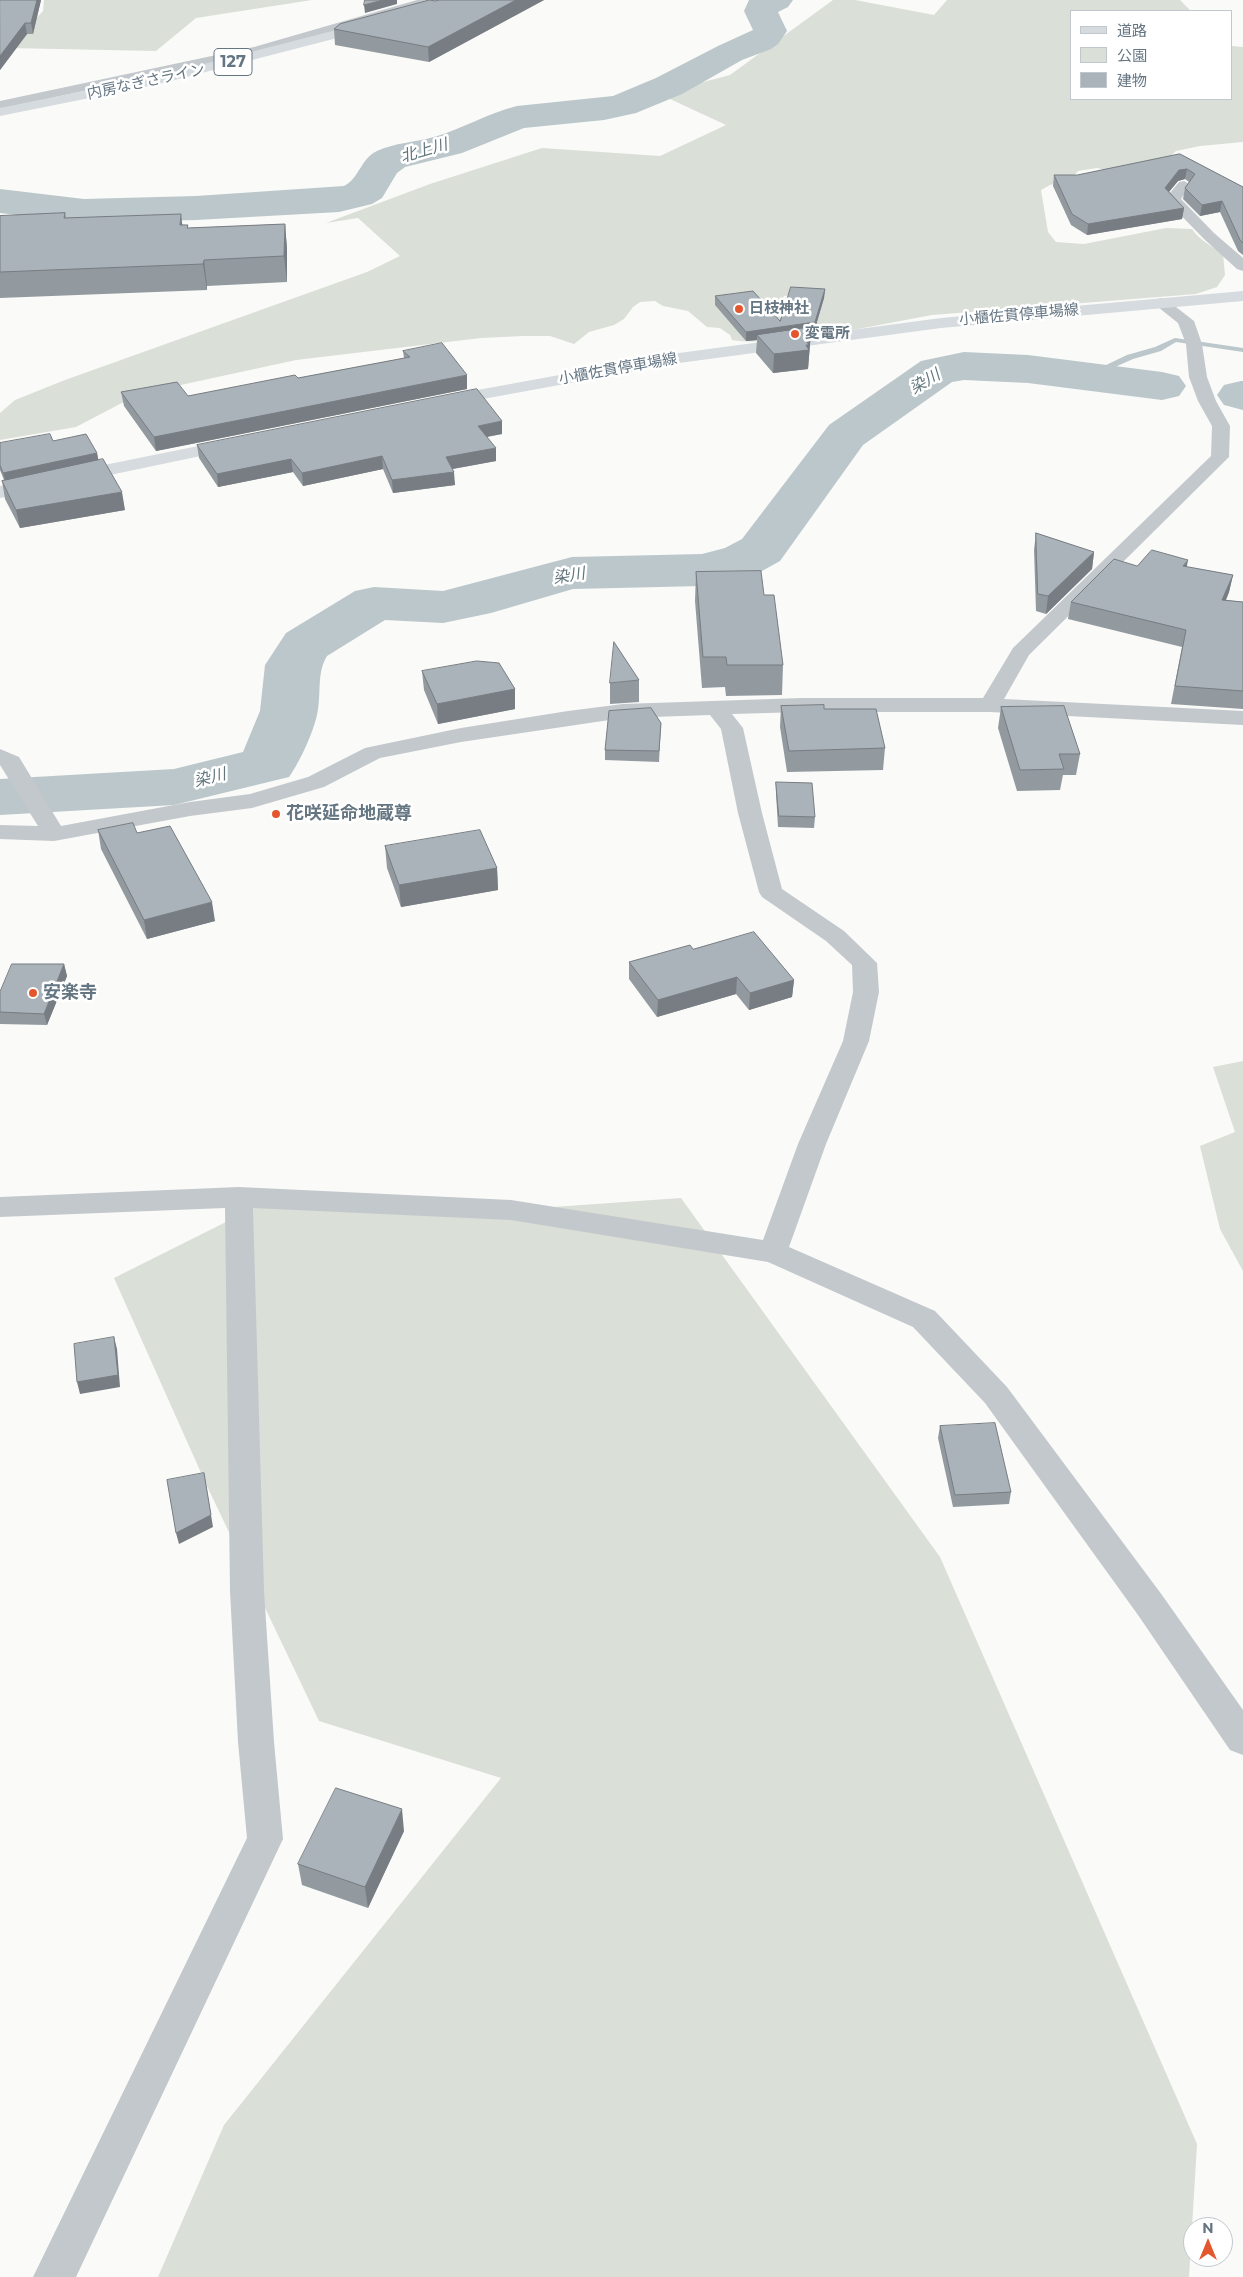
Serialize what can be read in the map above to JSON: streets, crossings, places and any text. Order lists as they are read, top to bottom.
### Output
{
  "streets": {
    "main road": ["127", "内房なぎさライン", "小櫃佐貫停車場線"]
  },
  "water": ["北上川", "染川"],
  "places": [
    "日枝神社",
    "変電所",
    "花咲延命地蔵尊",
    "安楽寺"
  ],
  "legend": ["道路", "公園", "建物"],
  "north": "top"
}
